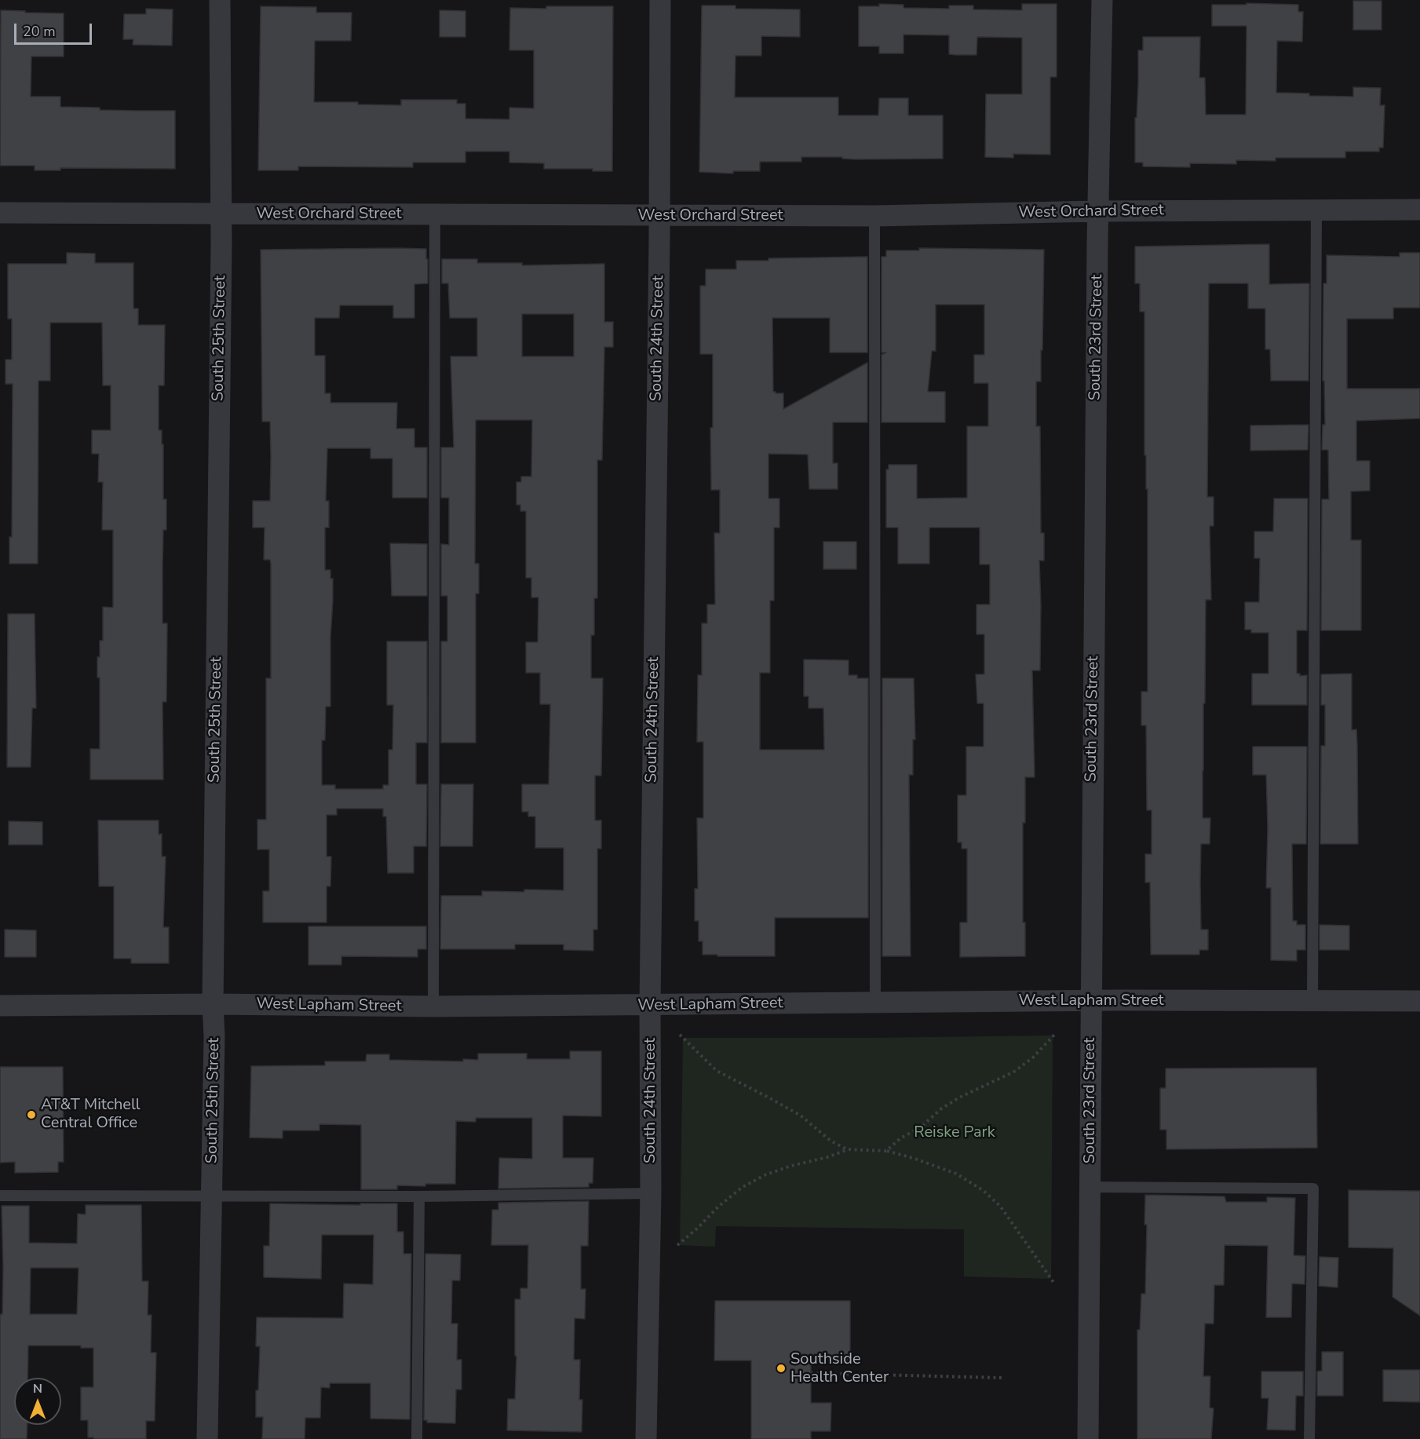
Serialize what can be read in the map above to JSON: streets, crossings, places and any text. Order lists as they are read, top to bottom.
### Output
{
  "streets": {
    "street": [
      "West Orchard Street",
      "South 23rd Street",
      "South 25th Street",
      "South 24th Street",
      "West Lapham Street"
    ]
  },
  "crossings": [
    ["West Orchard Street", "South 23rd Street"],
    ["West Orchard Street", "South 25th Street"],
    ["West Orchard Street", "South 24th Street"],
    ["South 23rd Street", "West Lapham Street"],
    ["South 25th Street", "West Lapham Street"],
    ["South 24th Street", "West Lapham Street"]
  ],
  "parks": ["Reiske Park"],
  "places": ["AT&T Mitchell Central Office", "Southside Health Center"],
  "scale_bar": "20 m",
  "north": "top"
}
